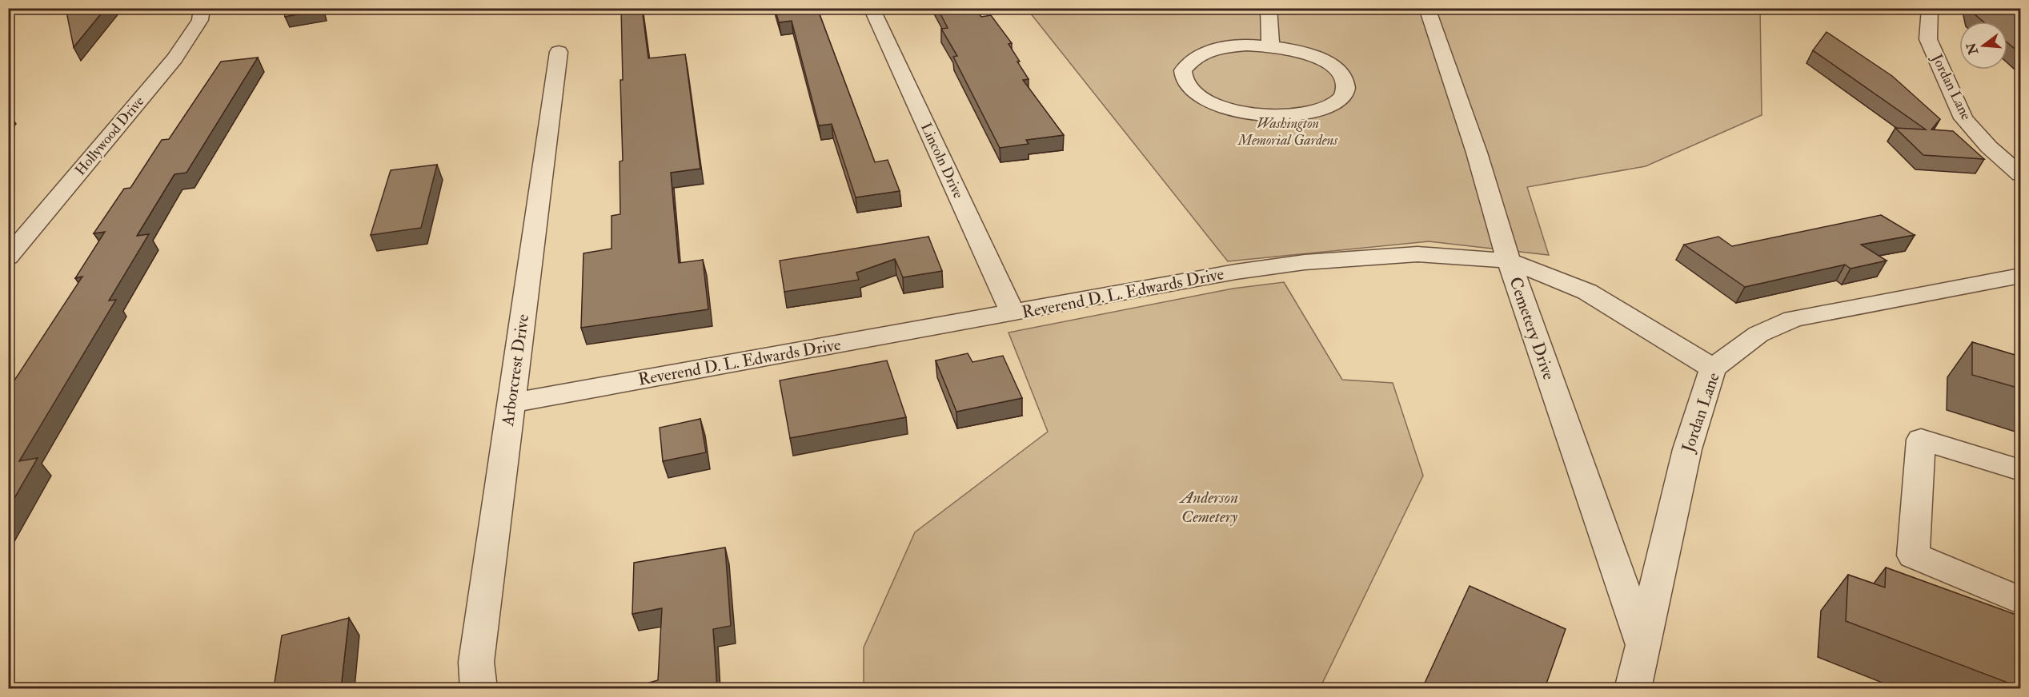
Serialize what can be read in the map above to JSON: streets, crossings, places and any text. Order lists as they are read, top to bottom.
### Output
{
  "streets": {
    "street": [
      "Jordan Lane",
      "Hollywood Drive",
      "Lincoln Drive",
      "Reverend D. L. Edwards Drive",
      "Cemetery Drive",
      "Arborcrest Drive"
    ]
  },
  "crossings": [
    ["Jordan Lane", "Reverend D. L. Edwards Drive"],
    ["Jordan Lane", "Cemetery Drive"],
    ["Lincoln Drive", "Reverend D. L. Edwards Drive"],
    ["Reverend D. L. Edwards Drive", "Cemetery Drive"],
    ["Reverend D. L. Edwards Drive", "Arborcrest Drive"]
  ],
  "parks": ["Washington Memorial Gardens", "Anderson Cemetery"],
  "north": "left"
}
